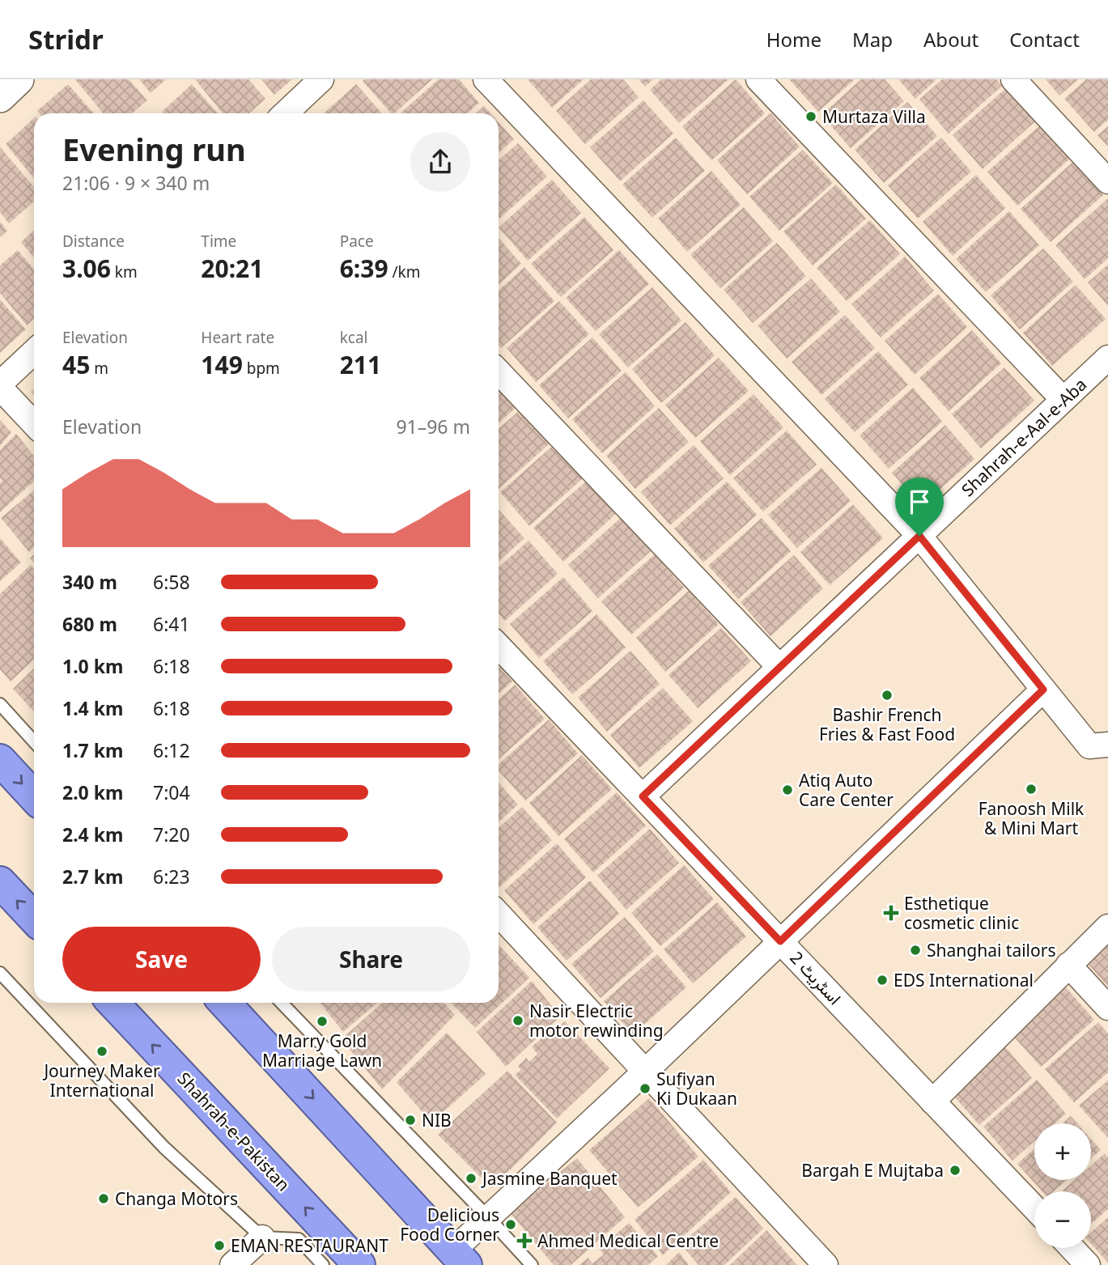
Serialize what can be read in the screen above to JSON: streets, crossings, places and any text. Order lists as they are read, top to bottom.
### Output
{
  "streets": {
    "highway": ["Shahrah-e-Pakistan"],
    "street": ["Shahrah-e-Aal-e-Aba", "اسٹریٹ 2"]
  },
  "crossings": [
    ["Shahrah-e-Aal-e-Aba", "اسٹریٹ 2"]
  ],
  "places": {
    "other": [
      "Murtaza Villa",
      "Bashir French Fries & Fast Food",
      "Fanoosh Milk & Mini Mart",
      "Atiq Auto Care Center",
      "Shanghai tailors",
      "EDS International",
      "Nasir Electric motor rewinding",
      "Marry Gold Marriage Lawn",
      "Journey Maker International",
      "Sufiyan Ki Dukaan",
      "NIB",
      "Bargah E Mujtaba",
      "Jasmine Banquet",
      "Changa Motors",
      "Delicious Food Corner",
      "EMAN RESTAURANT"
    ],
    "health": ["Esthetique cosmetic clinic", "Ahmed Medical Centre"]
  },
  "page": {
    "header": "Stridr",
    "nav": [
      "Home",
      "Map",
      "About",
      "Contact"
    ],
    "heading": ["Evening run", "21:06 · 9 × 340 m"],
    "stats": [
      ["Distance", "3.06 km"],
      ["Time", "20:21"],
      ["Pace", "6:39 /km"],
      ["Elevation", "45 m"],
      ["Heart rate", "149 bpm"],
      ["kcal", "211"]
    ],
    "chart": ["Elevation", "91–96 m"],
    "list": [
      {
        "name": "340 m",
        "note": "6:58"
      },
      {
        "name": "680 m",
        "note": "6:41"
      },
      {
        "name": "1.0 km",
        "note": "6:18"
      },
      {
        "name": "1.4 km",
        "note": "6:18"
      },
      {
        "name": "1.7 km",
        "note": "6:12"
      },
      {
        "name": "2.0 km",
        "note": "7:04"
      },
      {
        "name": "2.4 km",
        "note": "7:20"
      },
      {
        "name": "2.7 km",
        "note": "6:23"
      }
    ],
    "buttons": ["Save", "Share"],
    "map_buttons": ["+", "−"]
  }
}
